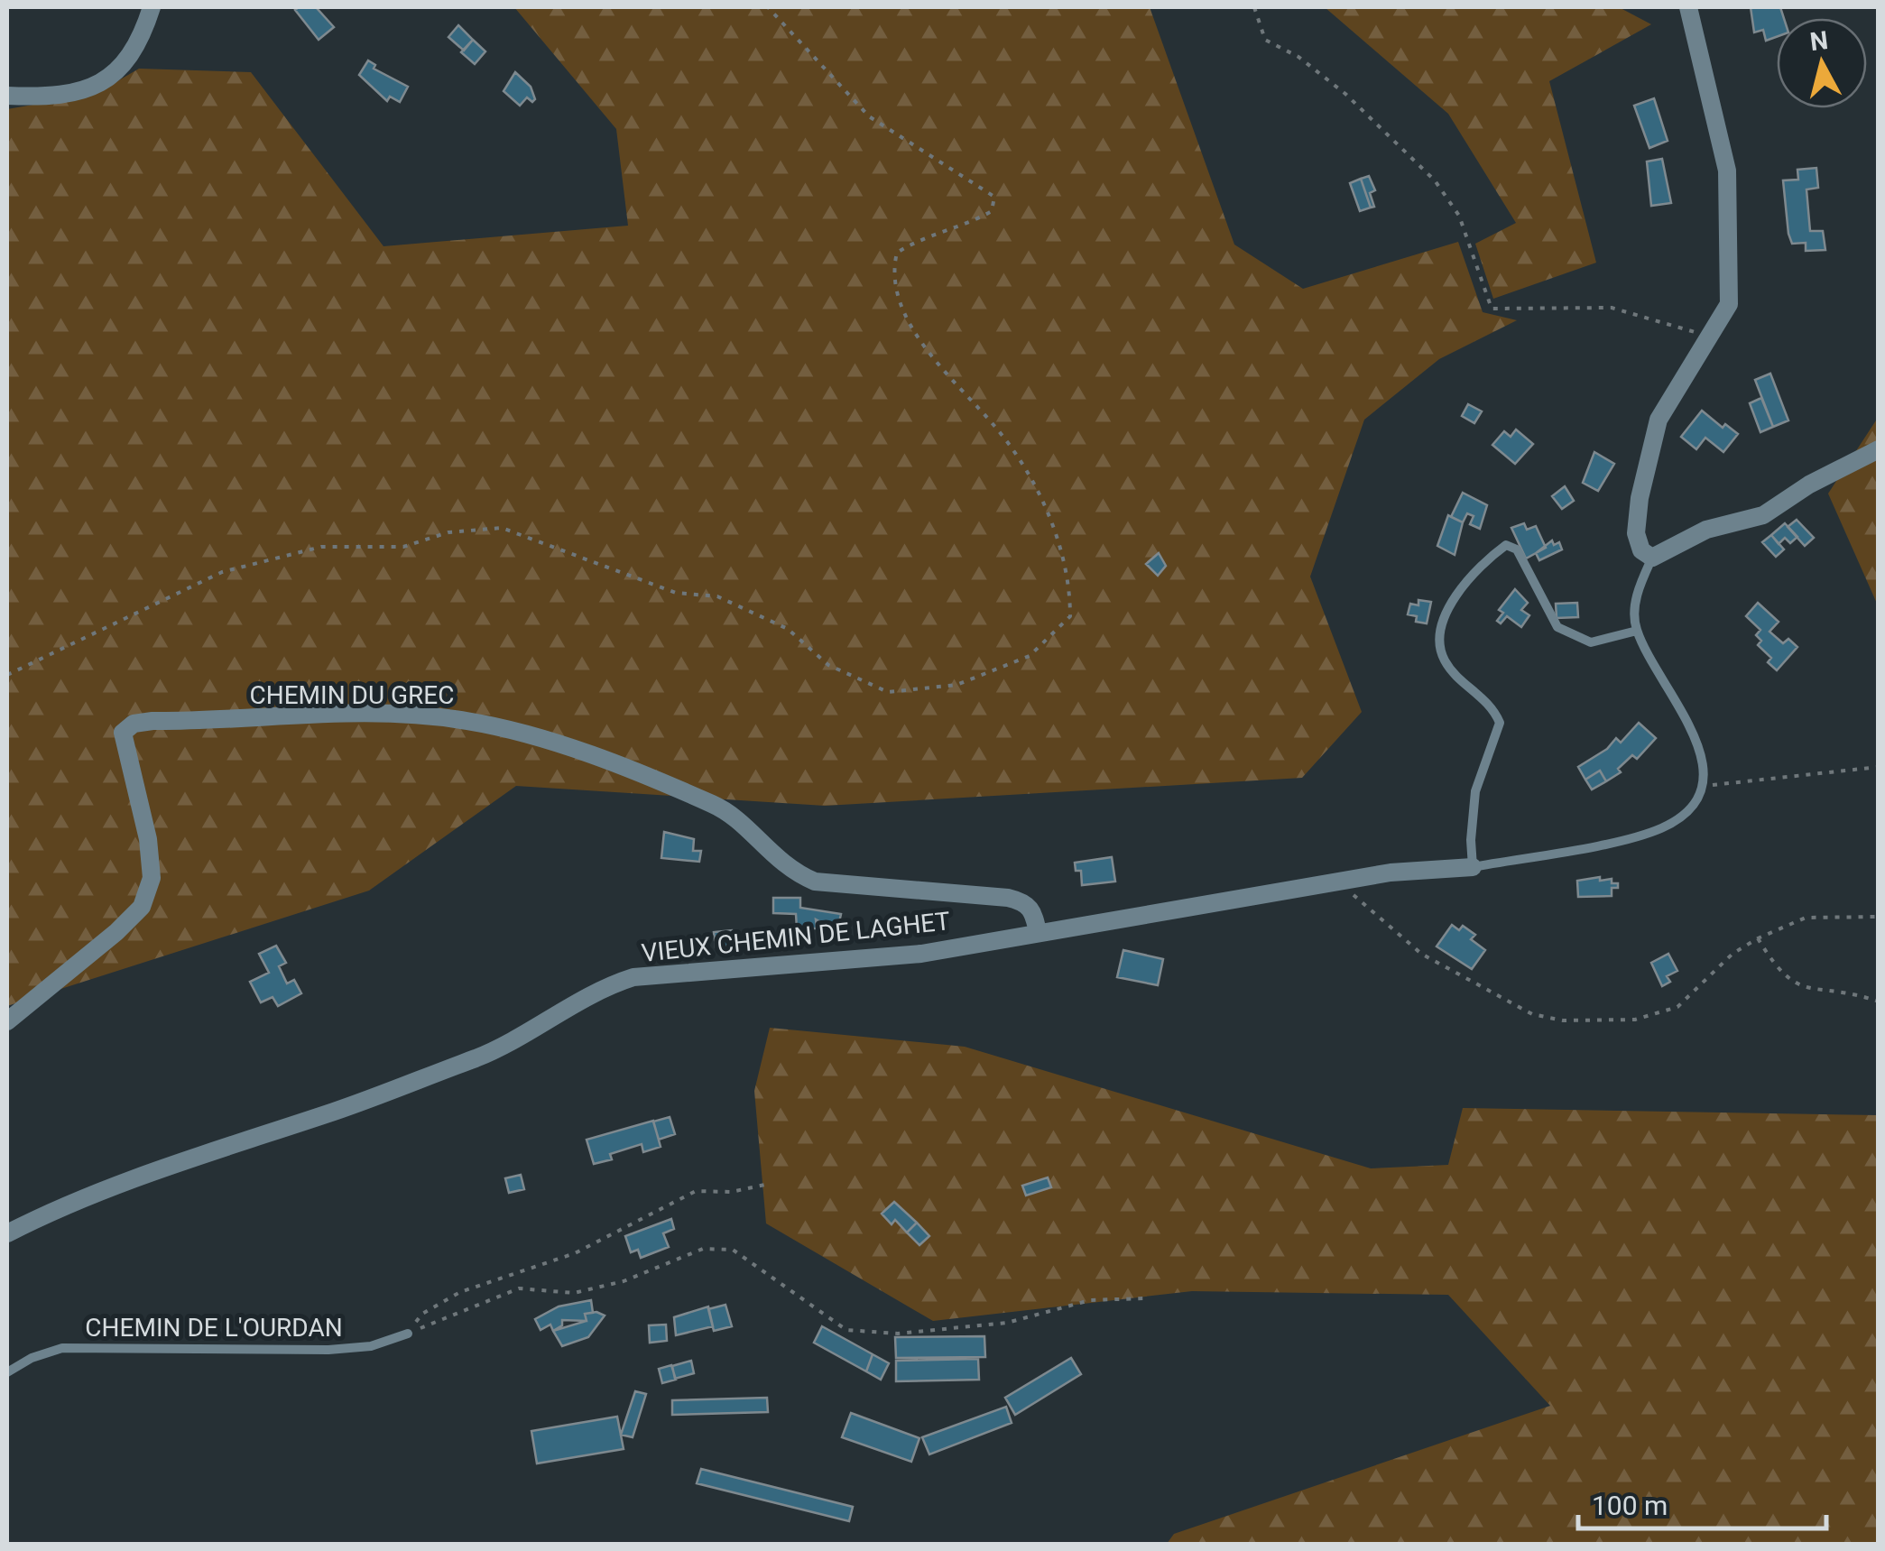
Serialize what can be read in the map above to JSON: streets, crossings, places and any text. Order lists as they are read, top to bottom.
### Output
{
  "streets": {
    "street": ["CHEMIN DU GREC", "VIEUX CHEMIN DE LAGHET"],
    "lane": ["CHEMIN DE L'OURDAN"]
  },
  "crossings": [
    ["CHEMIN DU GREC", "VIEUX CHEMIN DE LAGHET"]
  ],
  "scale_bar": "100 m",
  "north": "top"
}
